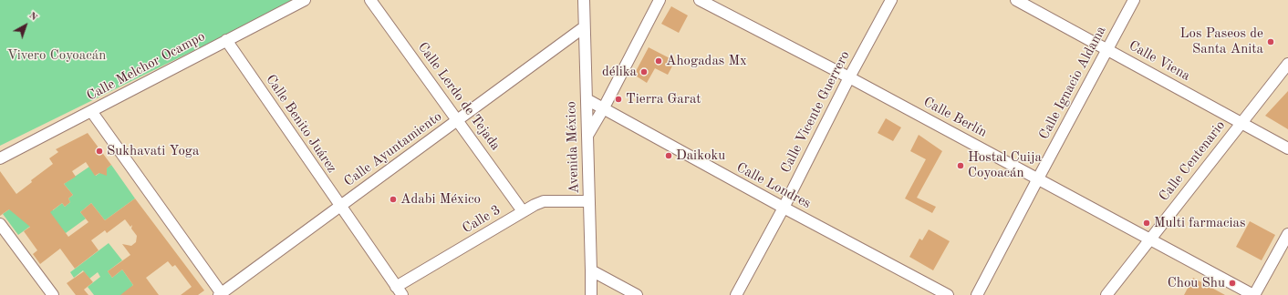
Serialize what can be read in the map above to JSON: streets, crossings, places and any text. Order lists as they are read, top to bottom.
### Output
{
  "streets": {
    "street": [
      "Calle Viena",
      "Calle Melchor Ocampo",
      "Calle Ignacio Aldama",
      "Calle Lerdo de Tejada",
      "Calle Vicente Guerrero",
      "Calle Berlín",
      "Calle Benito Juárez",
      "Avenida México",
      "Calle Ayuntamiento",
      "Calle Centenario",
      "Calle Londres",
      "Calle 3"
    ]
  },
  "crossings": [
    ["Calle Viena", "Calle Ignacio Aldama"],
    ["Calle Viena", "Calle Centenario"],
    ["Calle Melchor Ocampo", "Calle Benito Juárez"],
    ["Calle Ignacio Aldama", "Calle Berlín"],
    ["Calle Lerdo de Tejada", "Calle Ayuntamiento"],
    ["Calle Lerdo de Tejada", "Calle 3"],
    ["Calle Vicente Guerrero", "Calle Berlín"],
    ["Calle Vicente Guerrero", "Calle Londres"],
    ["Calle Berlín", "Calle Centenario"],
    ["Calle Benito Juárez", "Calle Ayuntamiento"],
    ["Calle Benito Juárez", "Calle 3"],
    ["Avenida México", "Calle Ayuntamiento"],
    ["Avenida México", "Calle Londres"],
    ["Avenida México", "Calle 3"]
  ],
  "parks": ["Vivero Coyoacán"],
  "places": [
    "Los Paseos de Santa Anita",
    "Ahogadas Mx",
    "délika",
    "Tierra Garat",
    "Sukhavati Yoga",
    "Daikoku",
    "Hostal Cuija Coyoacán",
    "Adabi México",
    "Multi farmacias",
    "Chou Shu"
  ],
  "north": "top right"
}
